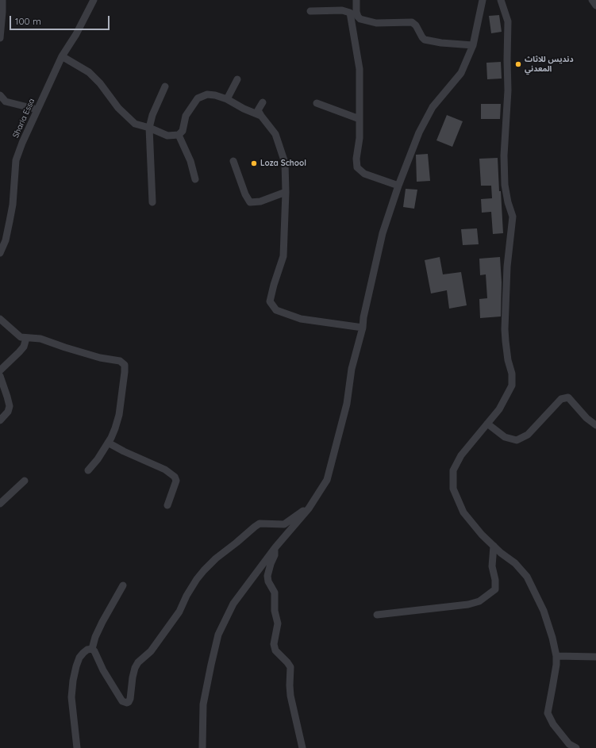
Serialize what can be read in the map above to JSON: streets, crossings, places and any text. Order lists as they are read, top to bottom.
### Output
{
  "streets": {
    "street": ["Sharia Essa"]
  },
  "places": ["دنديس للاثاث المعدني", "Loza School"],
  "scale_bar": "100 m"
}
